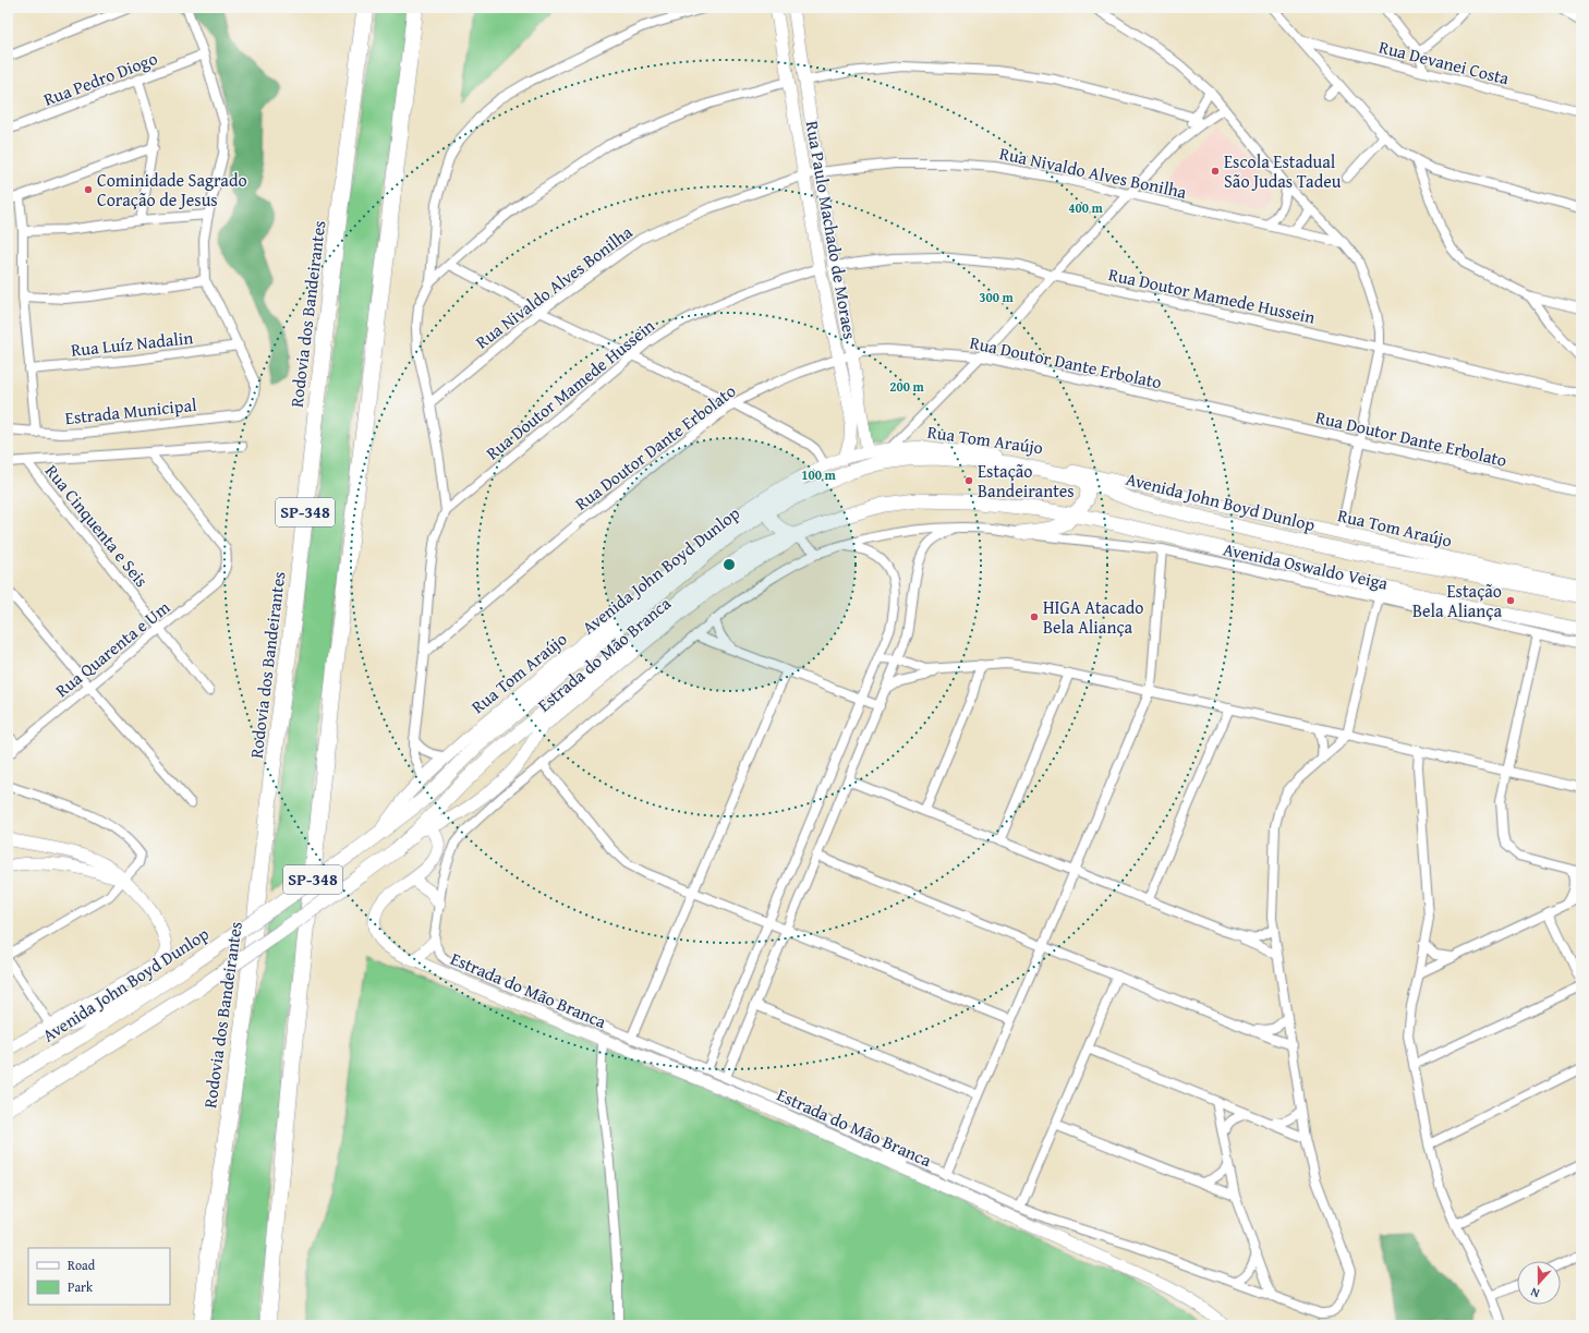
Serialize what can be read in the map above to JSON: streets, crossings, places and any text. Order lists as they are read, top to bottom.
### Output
{
  "streets": {
    "highway": ["Rodovia dos Bandeirantes", "SP-348"],
    "main road": ["Avenida John Boyd Dunlop"],
    "street": [
      "Rua Devanei Costa",
      "Rua Pedro Diogo",
      "Rua Nivaldo Alves Bonilha",
      "Rua Paulo Machado de Moraes",
      "Rua Doutor Mamede Hussein",
      "Rua Luíz Nadalin",
      "Rua Doutor Dante Erbolato",
      "Estrada Municipal",
      "Rua Tom Araújo",
      "Rua Cinquenta e Seis",
      "Avenida Oswaldo Veiga",
      "Rua Quarenta e Um",
      "Estrada do Mão Branca"
    ]
  },
  "crossings": [
    ["Rua Nivaldo Alves Bonilha", "Rua Paulo Machado de Moraes"],
    ["Rua Paulo Machado de Moraes", "Rua Doutor Mamede Hussein"],
    ["Rua Paulo Machado de Moraes", "Rua Doutor Dante Erbolato"],
    ["Rua Paulo Machado de Moraes", "Rua Tom Araújo"],
    ["Rua Luíz Nadalin", "Estrada Municipal"],
    ["Rua Tom Araújo", "Avenida John Boyd Dunlop"],
    ["Avenida John Boyd Dunlop", "Estrada do Mão Branca"],
    ["Rua Cinquenta e Seis", "Rua Quarenta e Um"]
  ],
  "places": [
    "Escola Estadual São Judas Tadeu",
    "Cominidade Sagrado Coração de Jesus",
    "Estação Bandeirantes",
    "Estação Bela Aliança",
    "HIGA Atacado Bela Aliança"
  ],
  "legend": ["Road", "Park"],
  "north": "bottom",
  "rings": [
    "400 m",
    "300 m",
    "200 m",
    "100 m"
  ]
}
